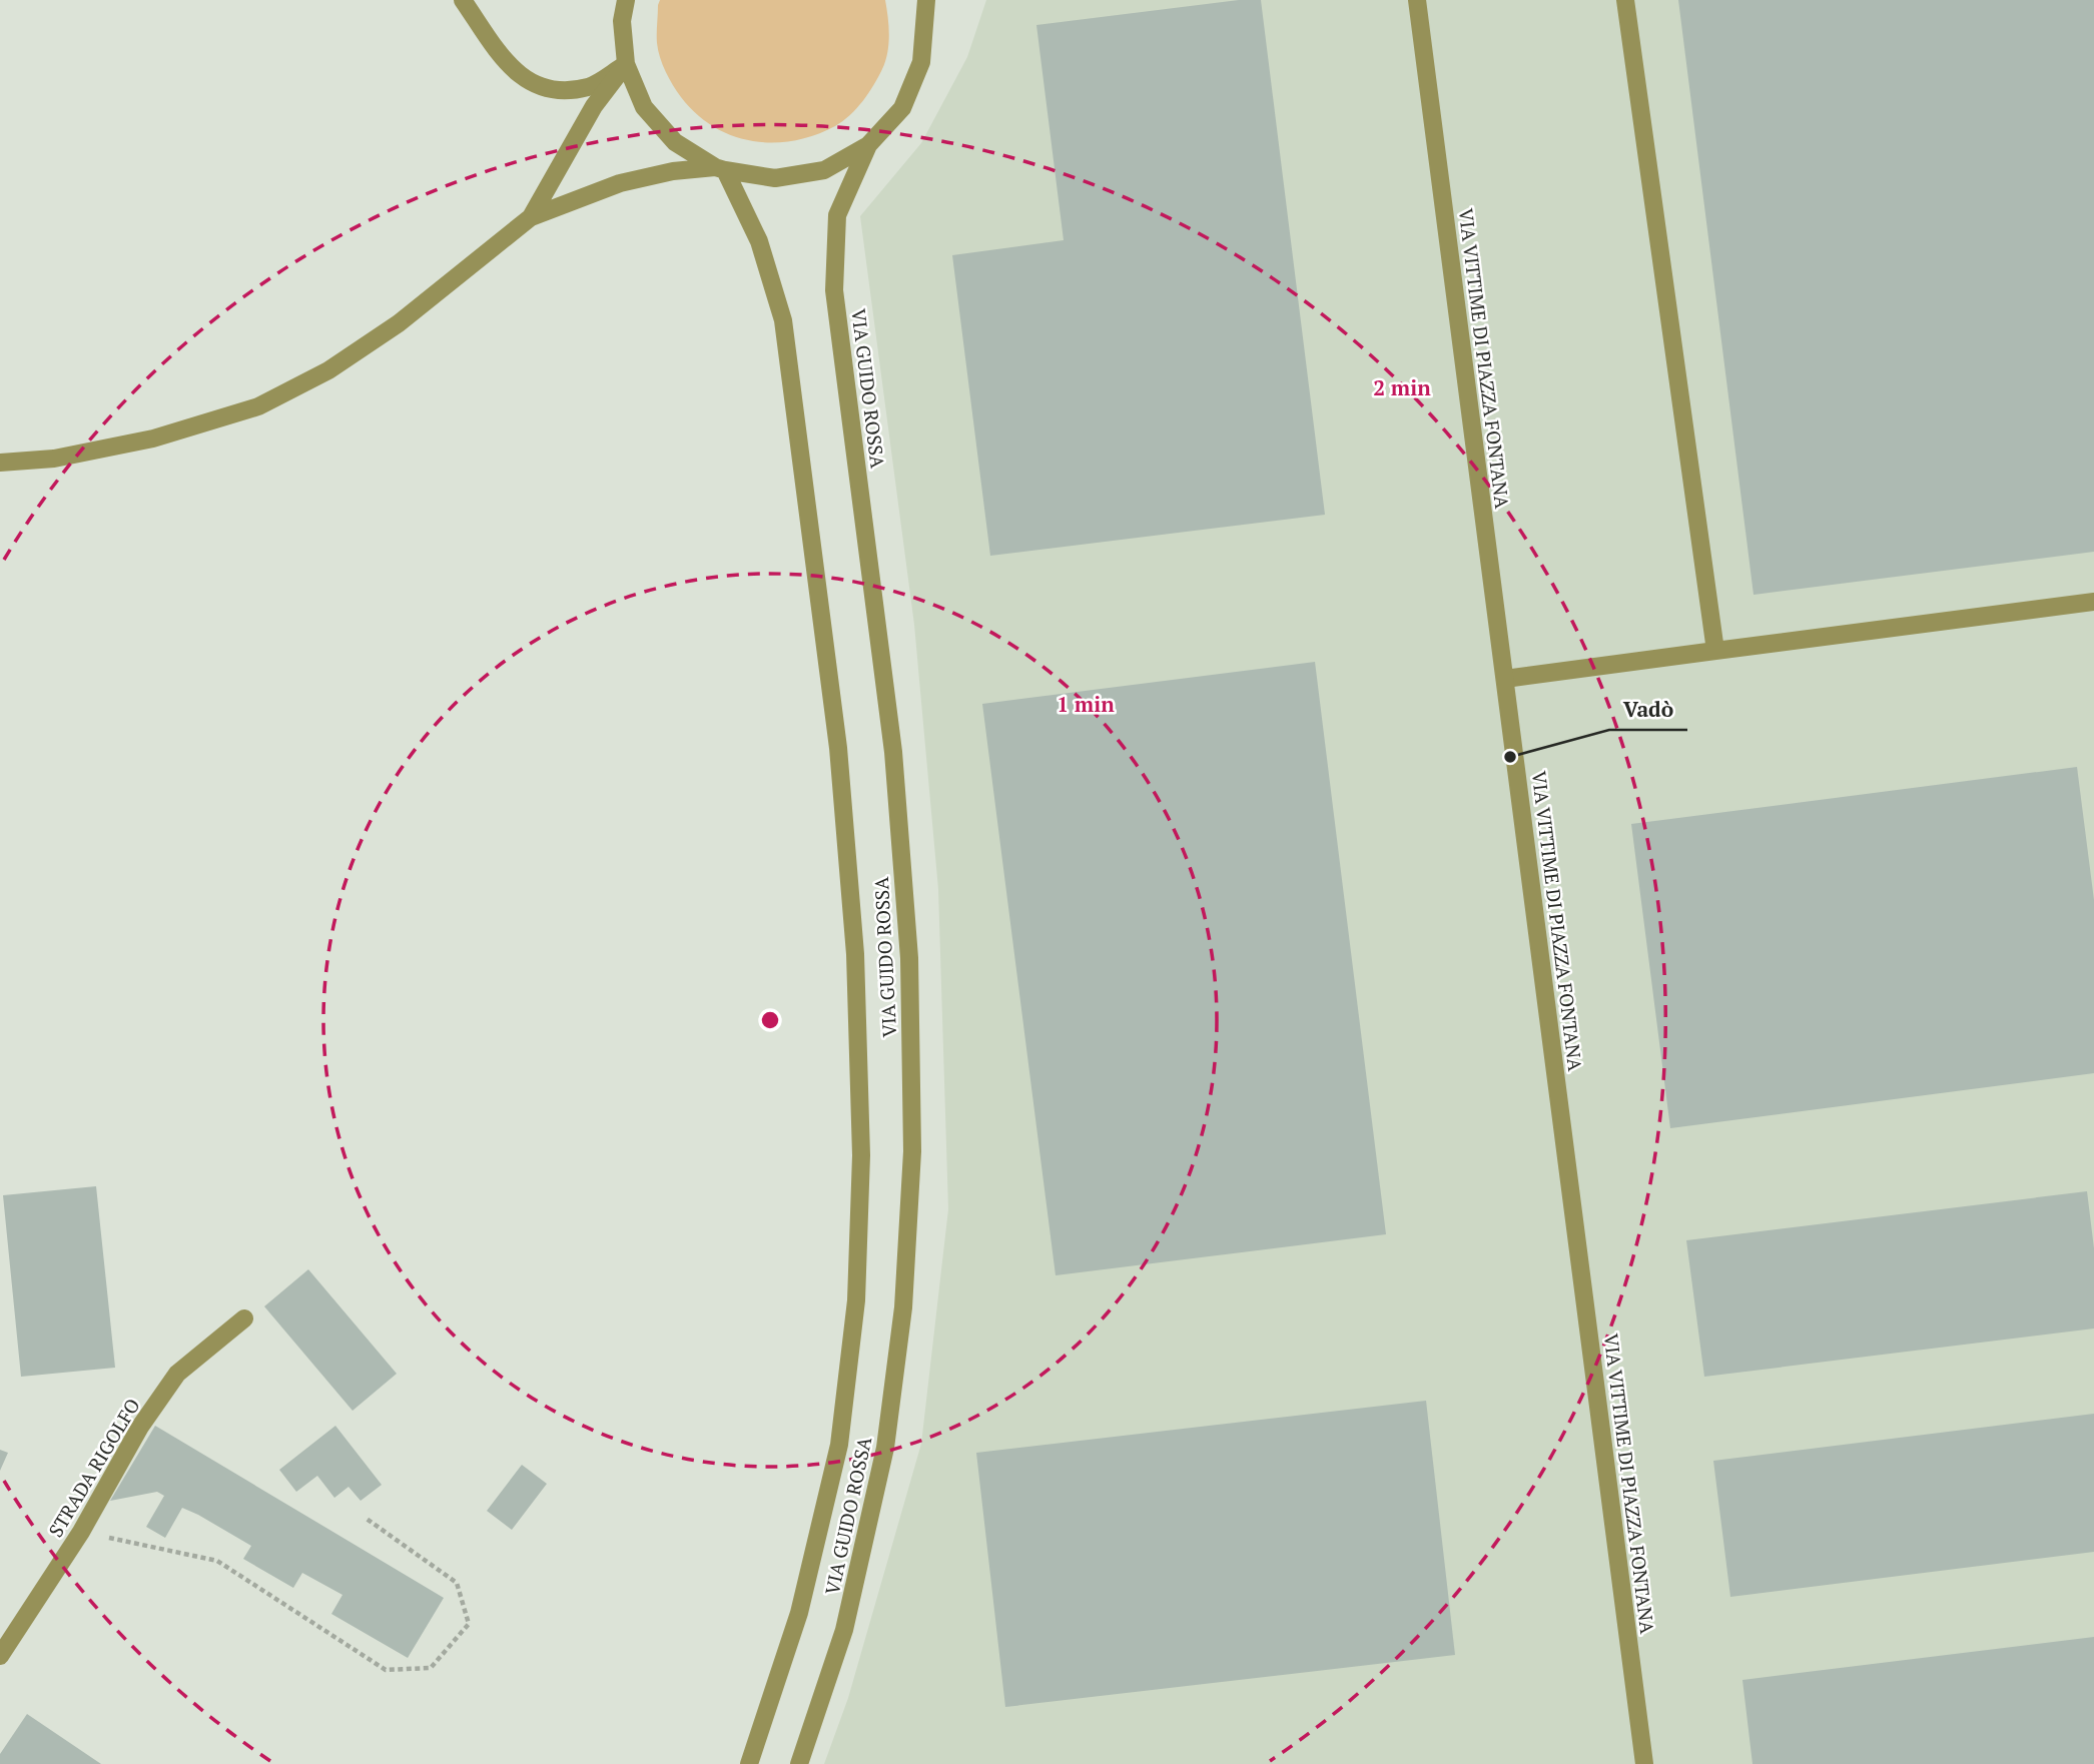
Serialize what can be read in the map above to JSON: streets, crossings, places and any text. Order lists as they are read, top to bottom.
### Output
{
  "streets": {
    "street": ["VIA VITTIME DI PIAZZA FONTANA", "VIA GUIDO ROSSA", "STRADA RIGOLFO"]
  },
  "places": ["Vadò"],
  "rings": ["2 min", "1 min"]
}
